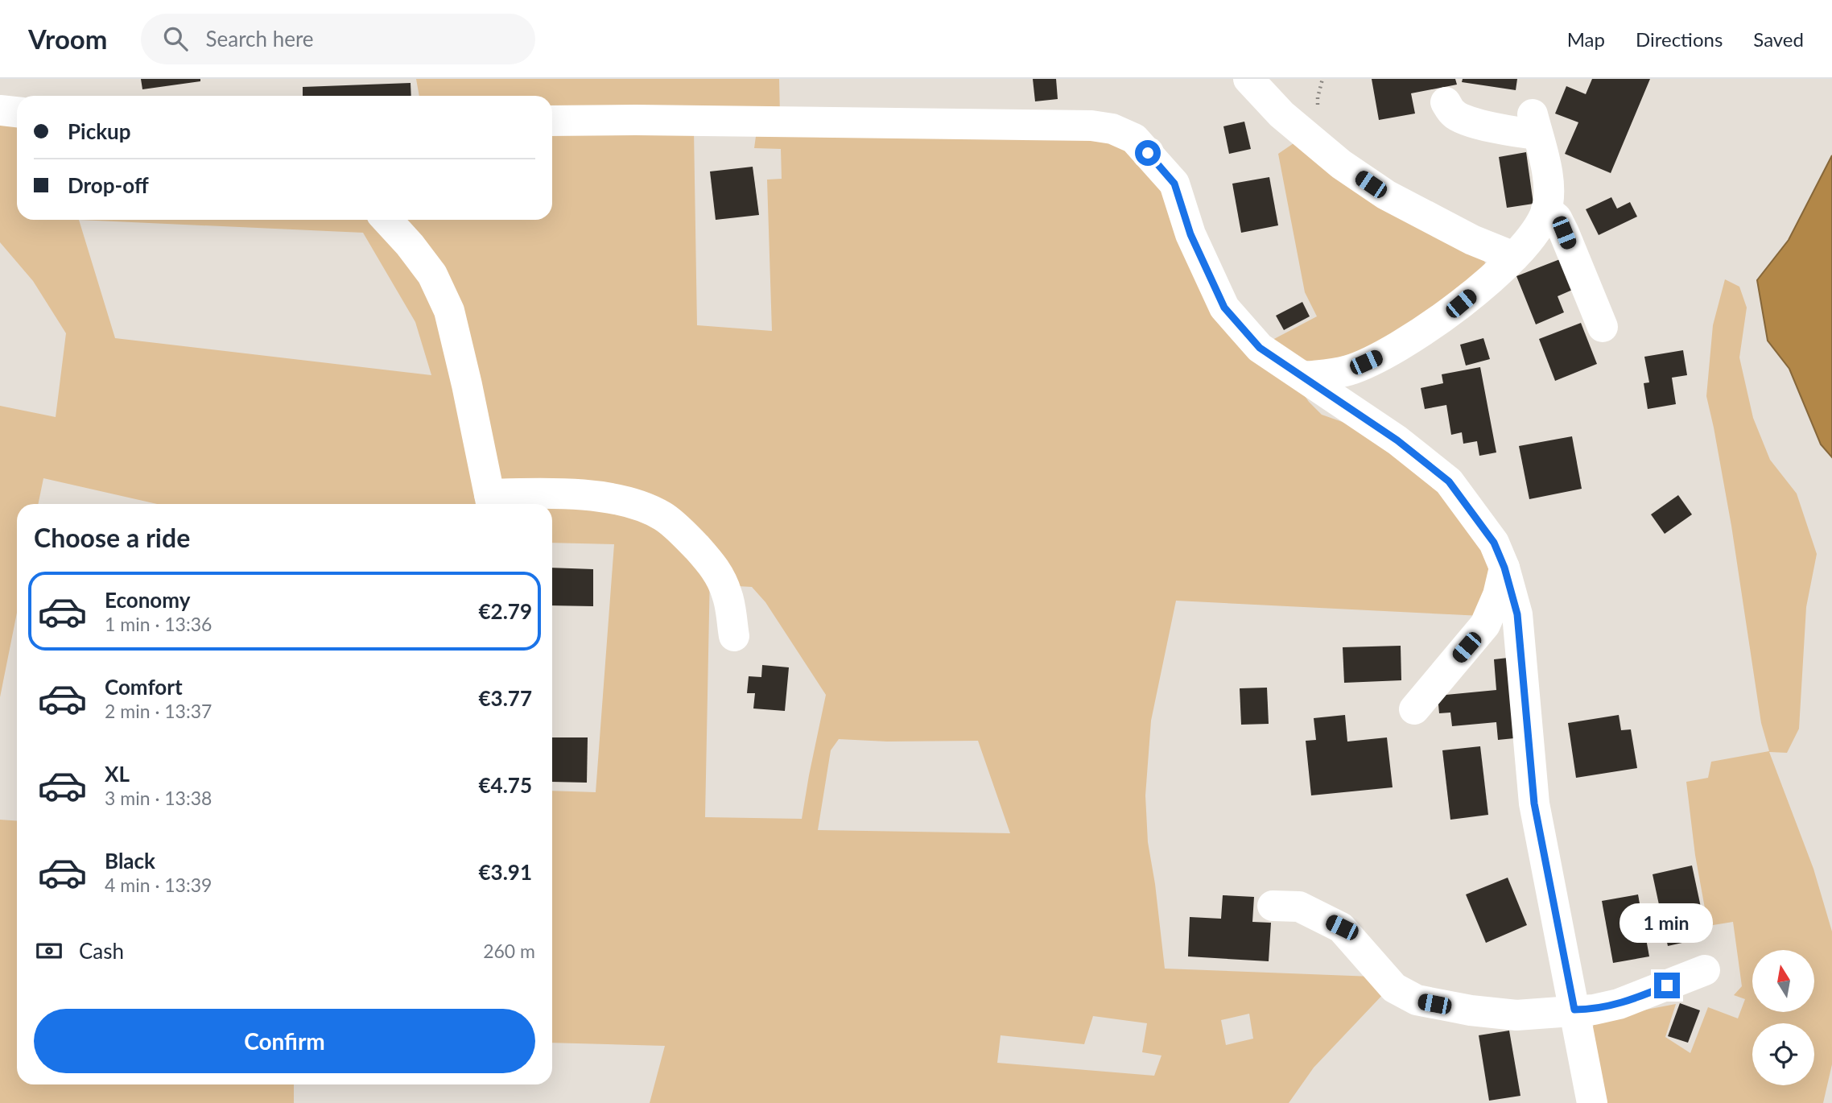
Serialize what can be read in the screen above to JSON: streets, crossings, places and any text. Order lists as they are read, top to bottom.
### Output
{
  "north": "top",
  "page": {
    "header": "Vroom",
    "search": "Search here",
    "nav": ["Map", "Directions", "Saved"],
    "banner": ["Pickup", "Drop-off"],
    "heading": "Choose a ride",
    "list": [
      {
        "name": "Economy",
        "note": "1 min · 13:36",
        "value": "€2.79"
      },
      {
        "name": "Comfort",
        "note": "2 min · 13:37",
        "value": "€3.77"
      },
      {
        "name": "XL",
        "note": "3 min · 13:38",
        "value": "€4.75"
      },
      {
        "name": "Black",
        "note": "4 min · 13:39",
        "value": "€3.91"
      }
    ],
    "bubble": "1 min",
    "pay": ["Cash", "260 m"],
    "buttons": "Confirm"
  }
}
